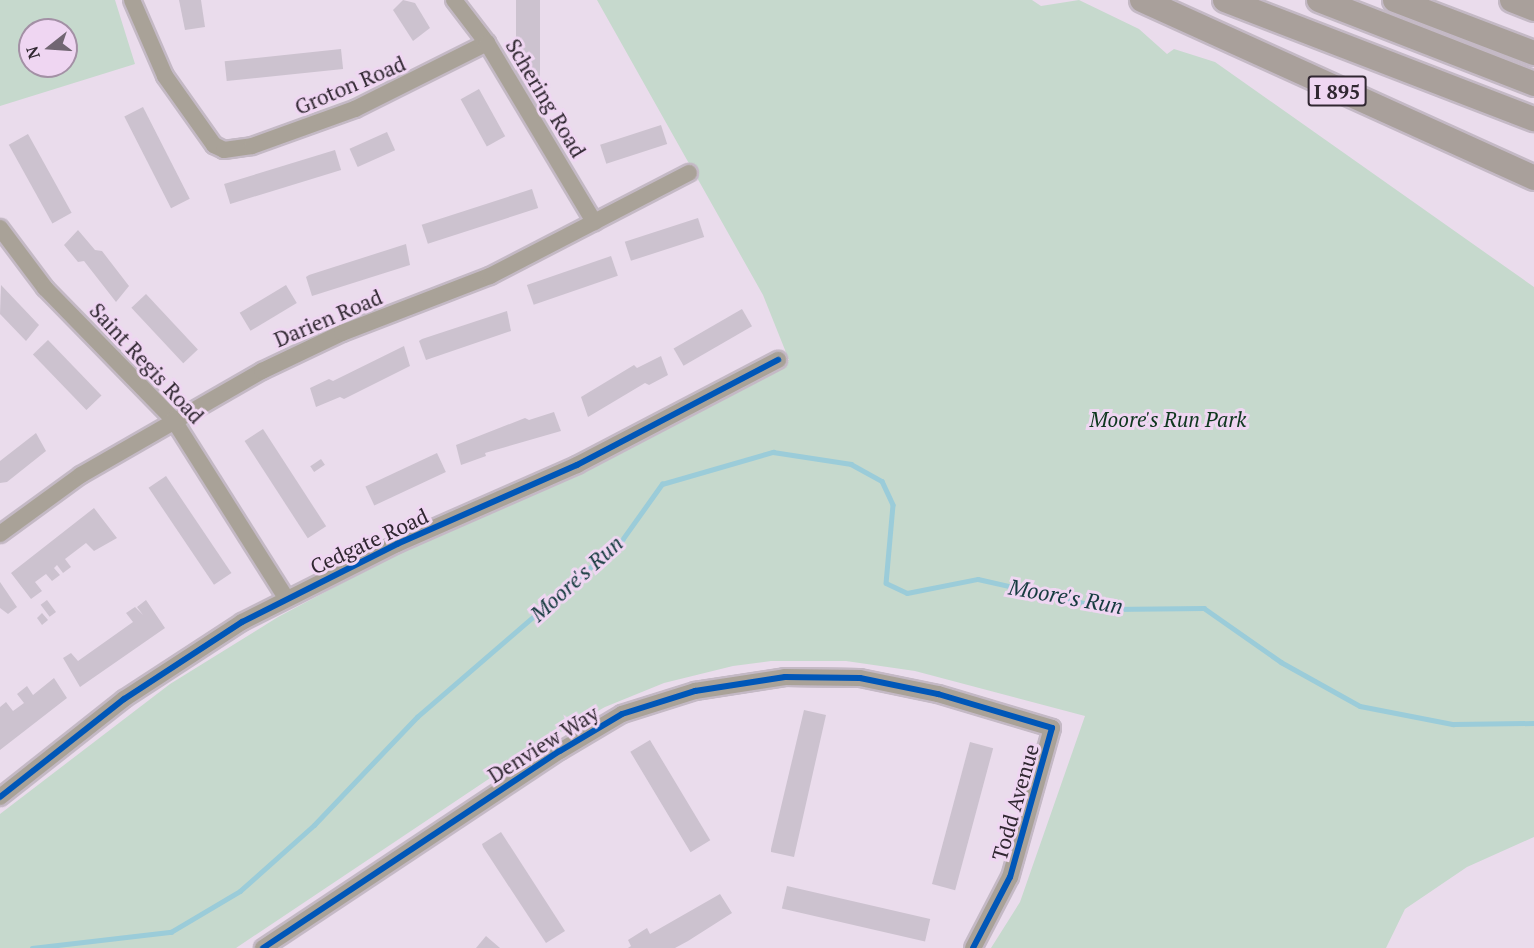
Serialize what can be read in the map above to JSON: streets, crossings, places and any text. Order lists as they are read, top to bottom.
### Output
{
  "streets": {
    "highway": ["I 895"],
    "street": [
      "Groton Road",
      "Schering Road",
      "Darien Road",
      "Saint Regis Road",
      "Cedgate Road",
      "Denview Way",
      "Todd Avenue"
    ]
  },
  "crossings": [
    ["Groton Road", "Schering Road"],
    ["Schering Road", "Darien Road"],
    ["Darien Road", "Saint Regis Road"],
    ["Saint Regis Road", "Cedgate Road"],
    ["Denview Way", "Todd Avenue"]
  ],
  "water": ["Moore's Run"],
  "parks": ["Moore's Run Park"],
  "north": "left"
}
